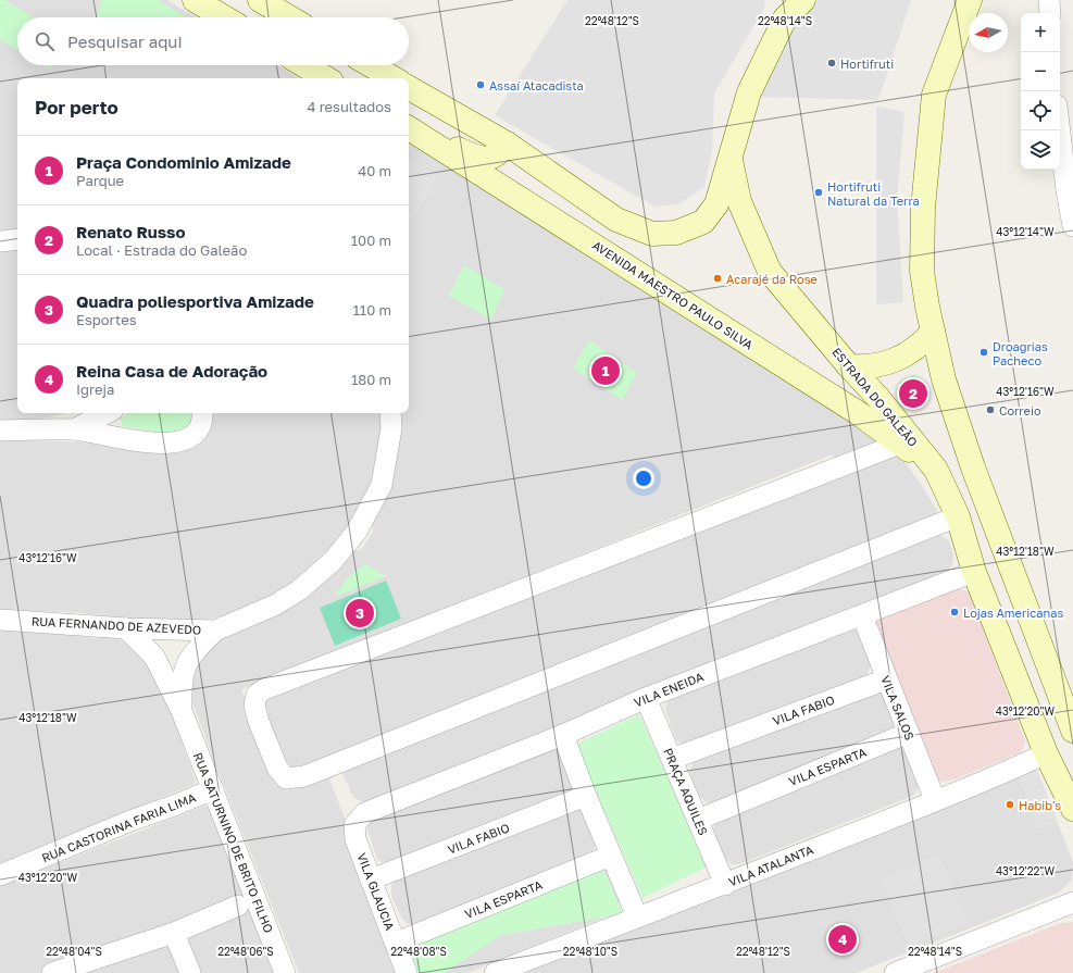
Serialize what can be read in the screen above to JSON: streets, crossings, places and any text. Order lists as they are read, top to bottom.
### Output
{
  "streets": {
    "main road": ["AVENIDA MAESTRO PAULO SILVA", "ESTRADA DO GALEÃO"],
    "street": [
      "RUA FERNANDO DE AZEVEDO",
      "VILA ENEIDA",
      "VILA SALOS",
      "VILA FABIO",
      "VILA ESPARTA",
      "PRAÇA AQUILES",
      "RUA CASTORINA FARIA LIMA",
      "RUA SATURNINO DE BRITO FILHO",
      "VILA ATALANTA",
      "VILA GLAUCIA"
    ]
  },
  "crossings": [
    ["AVENIDA MAESTRO PAULO SILVA", "ESTRADA DO GALEÃO"],
    ["ESTRADA DO GALEÃO", "VILA ENEIDA"],
    ["ESTRADA DO GALEÃO", "VILA ATALANTA"],
    ["RUA FERNANDO DE AZEVEDO", "RUA SATURNINO DE BRITO FILHO"],
    ["VILA ENEIDA", "VILA SALOS"],
    ["VILA ENEIDA", "PRAÇA AQUILES"],
    ["VILA ENEIDA", "VILA GLAUCIA"],
    ["VILA SALOS", "VILA FABIO"],
    ["VILA SALOS", "VILA ESPARTA"],
    ["VILA SALOS", "VILA ATALANTA"],
    ["VILA FABIO", "PRAÇA AQUILES"],
    ["VILA FABIO", "VILA GLAUCIA"],
    ["VILA ESPARTA", "PRAÇA AQUILES"],
    ["VILA ESPARTA", "VILA GLAUCIA"],
    ["PRAÇA AQUILES", "VILA ATALANTA"],
    ["RUA CASTORINA FARIA LIMA", "RUA SATURNINO DE BRITO FILHO"]
  ],
  "places": [
    "Hortifruti",
    "Assaí Atacadista",
    "Hortifruti Natural da Terra",
    "Acarajé da Rose",
    "Droagrias Pacheco",
    "Correio",
    "Lojas Americanas",
    "Habib's"
  ],
  "north": "left",
  "page": {
    "map_buttons": ["+", "−"],
    "search": "Pesquisar aqui",
    "heading": ["Por perto", "4 resultados"],
    "list": [
      {
        "mark": "1",
        "name": "Praça Condominio Amizade",
        "note": "Parque",
        "value": "40 m"
      },
      {
        "mark": "2",
        "name": "Renato Russo",
        "note": "Local · Estrada do Galeão",
        "value": "100 m"
      },
      {
        "mark": "3",
        "name": "Quadra poliesportiva Amizade",
        "note": "Esportes",
        "value": "110 m"
      },
      {
        "mark": "4",
        "name": "Reina Casa de Adoração",
        "note": "Igreja",
        "value": "180 m"
      }
    ],
    "pins": [
      "1",
      "2",
      "3",
      "4"
    ]
  },
  "coordinates": [
    "22°48'12\"S",
    "22°48'14\"S",
    "43°12'14\"W",
    "43°12'16\"W",
    "43°12'18\"W",
    "43°12'20\"W",
    "43°12'22\"W",
    "22°48'04\"S",
    "22°48'06\"S",
    "22°48'08\"S",
    "22°48'10\"S"
  ]
}
